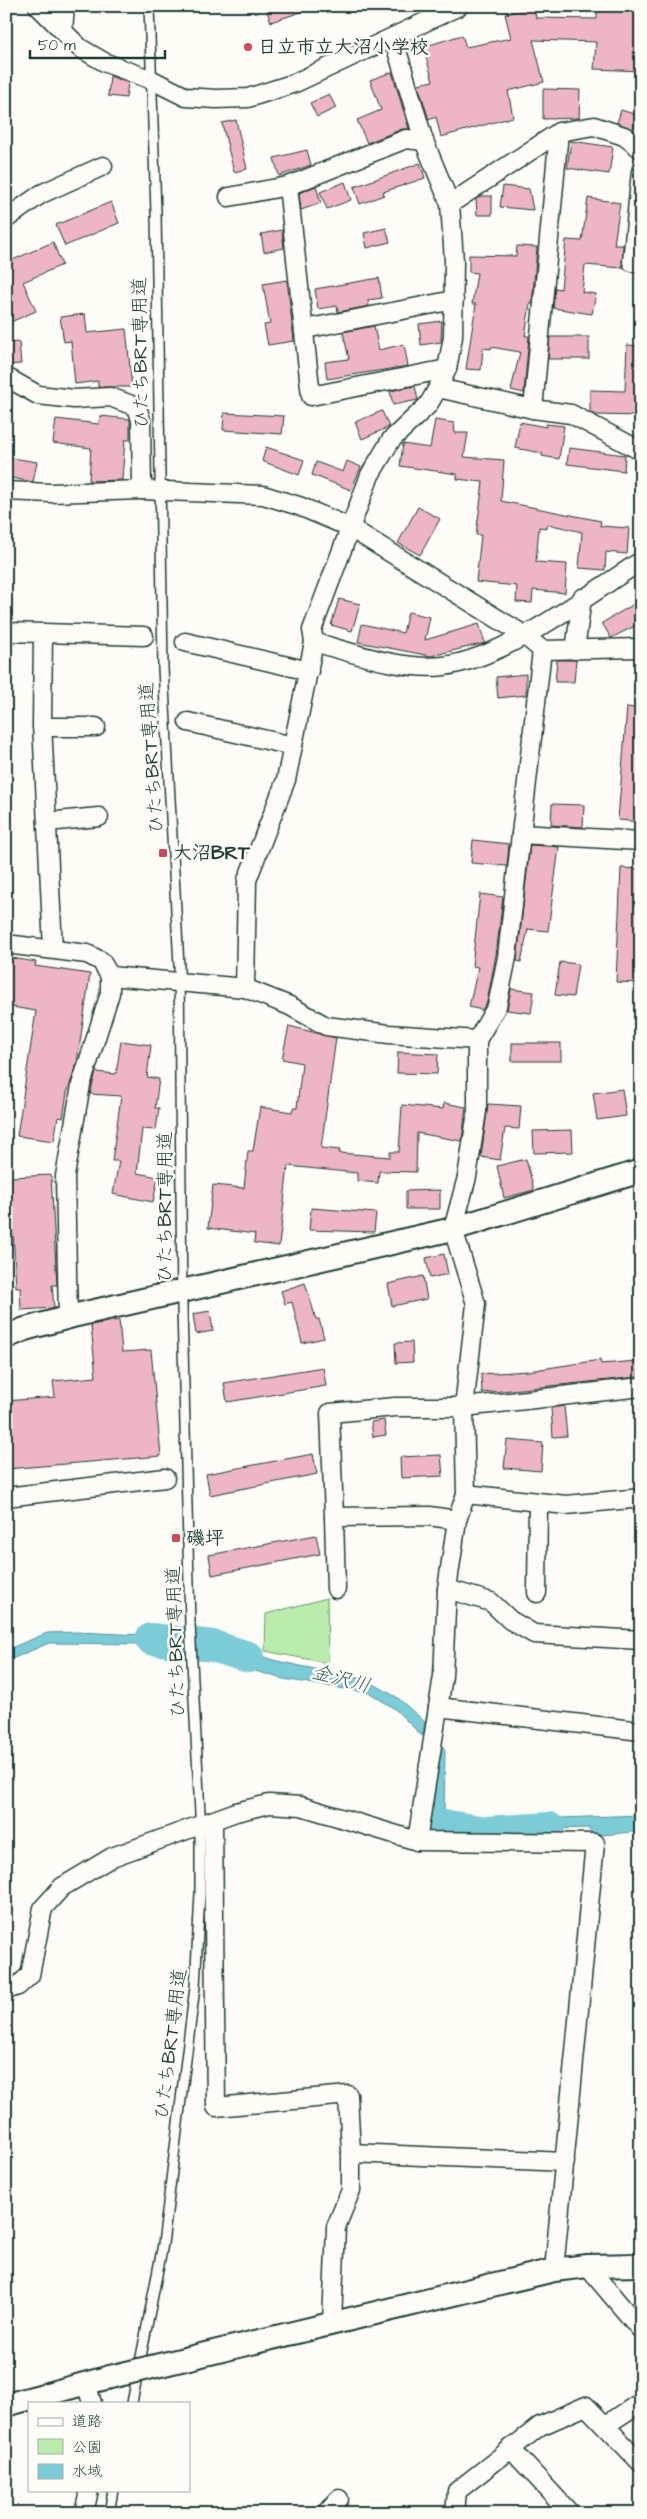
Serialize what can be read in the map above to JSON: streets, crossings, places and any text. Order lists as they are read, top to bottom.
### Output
{
  "streets": {
    "lane": ["ひたちBRT専用道"]
  },
  "water": ["金沢川"],
  "places": {
    "other": ["日立市立大沼小学校"],
    "transit": ["大沼BRT", "磯坪"]
  },
  "legend": ["道路", "公園", "水域"],
  "scale_bar": "50 m"
}
